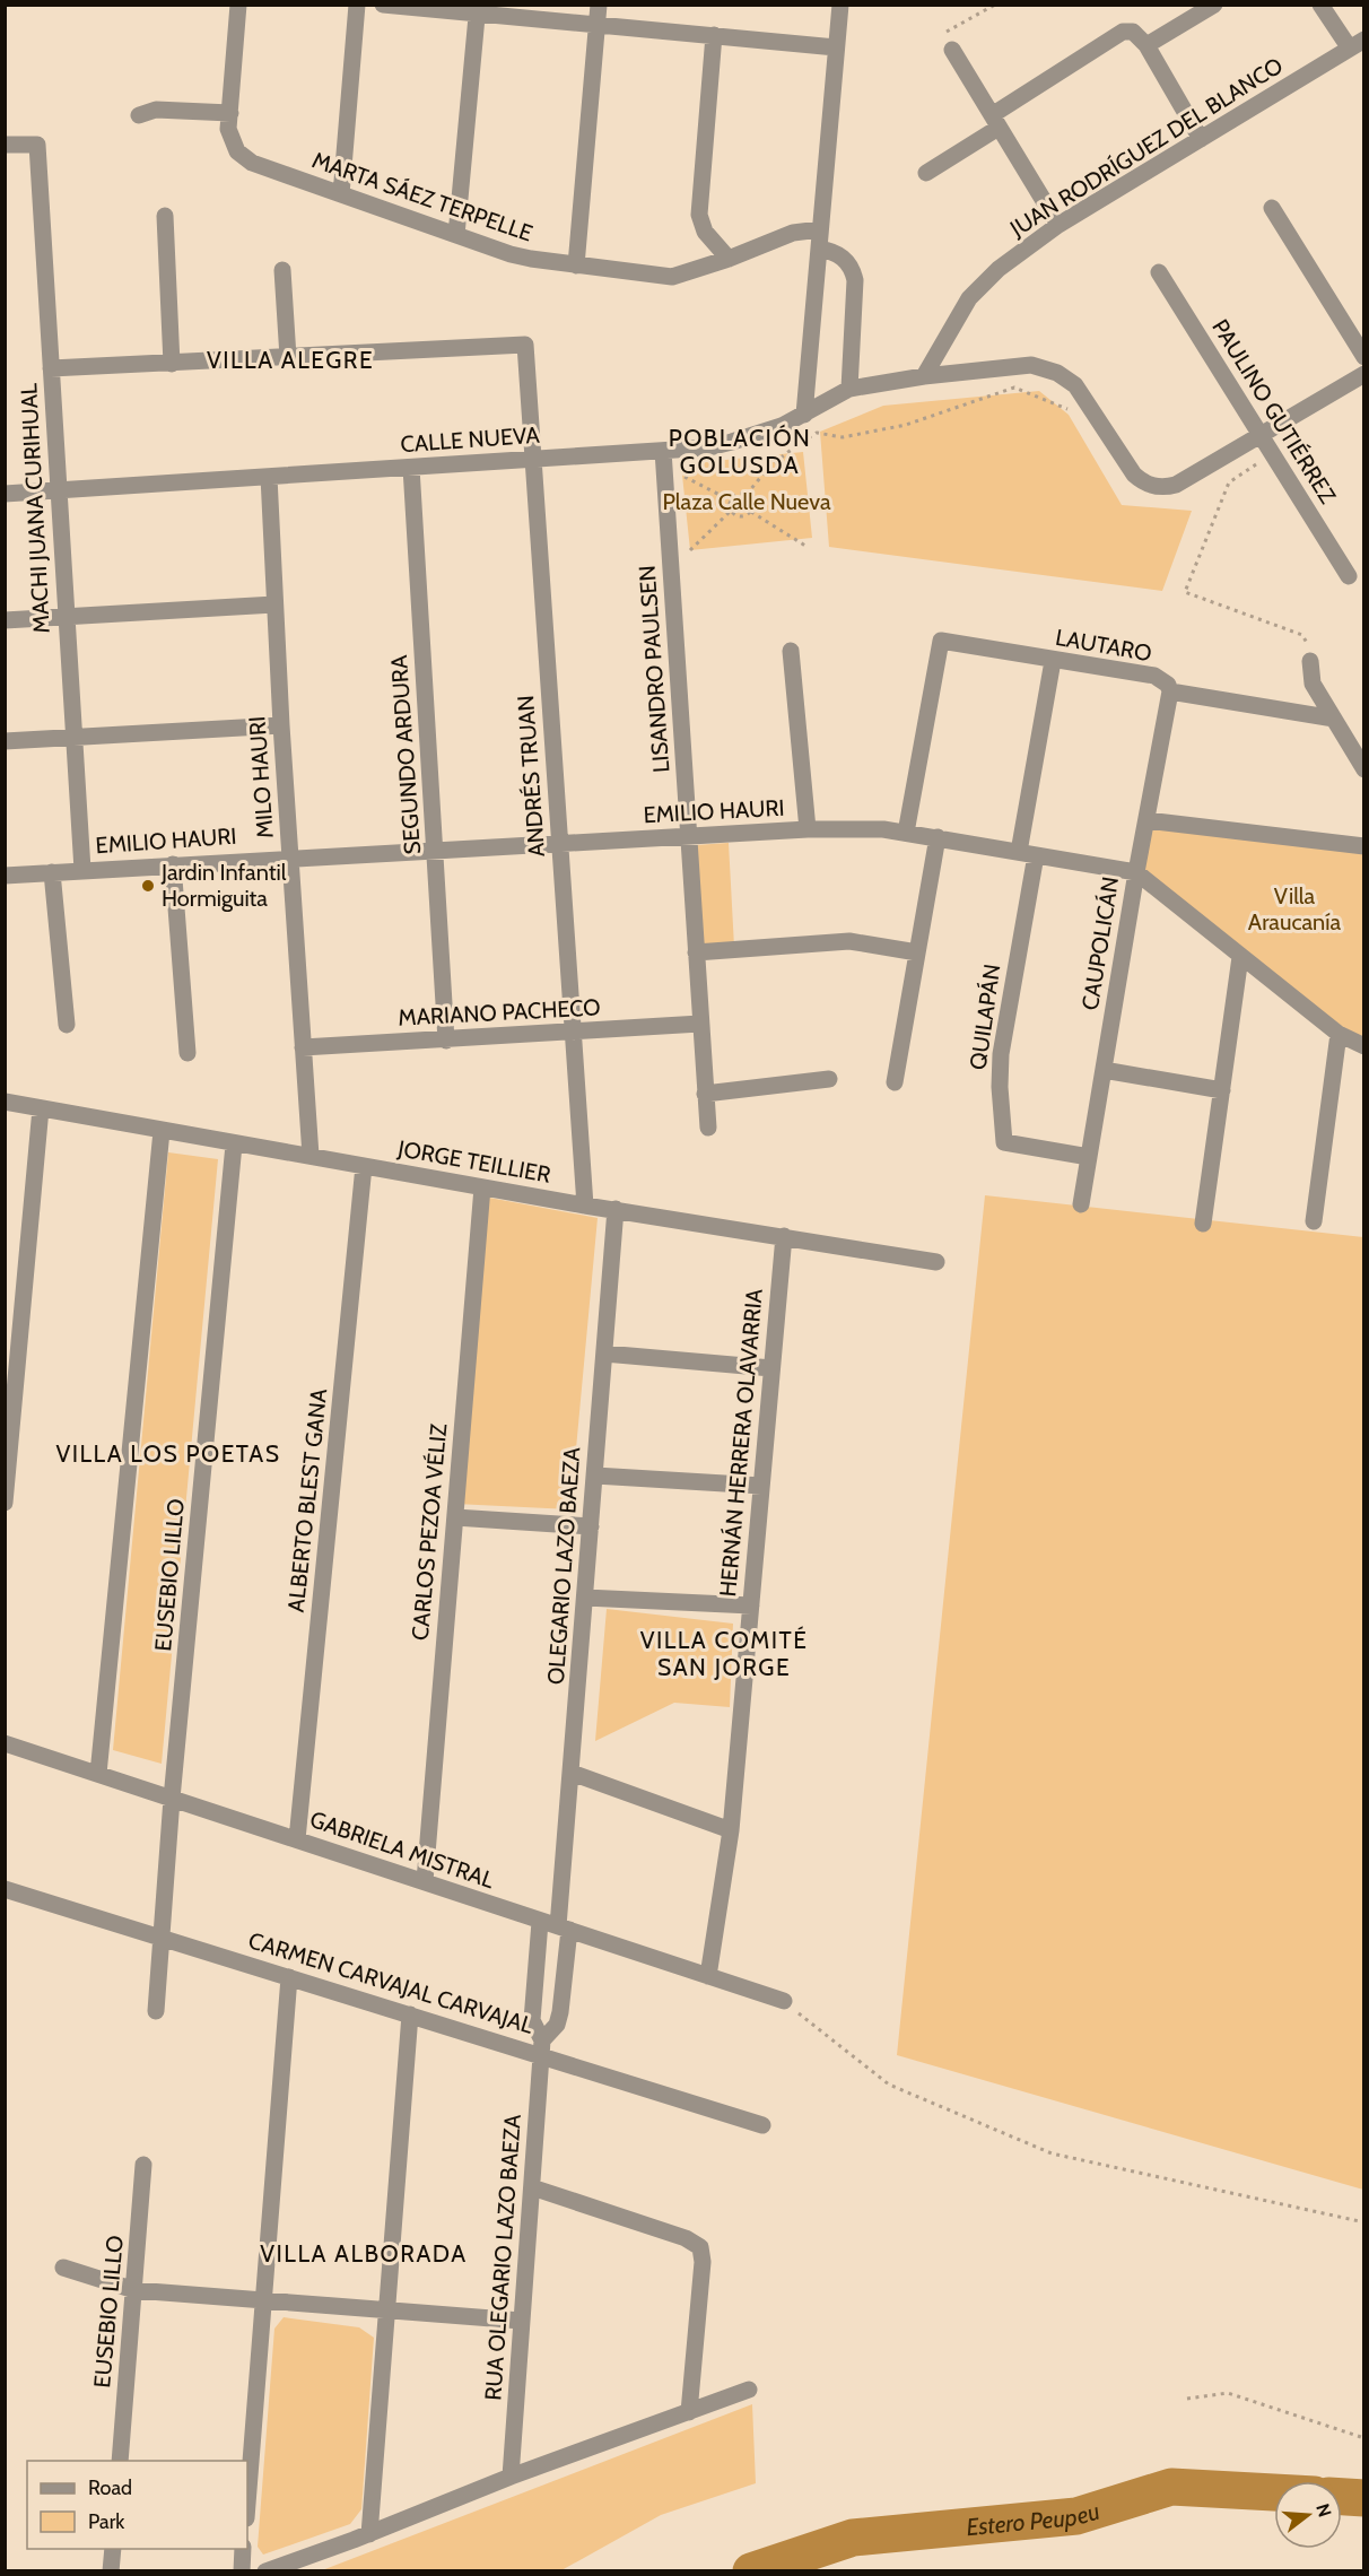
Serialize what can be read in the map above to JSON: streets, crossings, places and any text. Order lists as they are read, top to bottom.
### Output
{
  "streets": {
    "street": [
      "JUAN RODRÍGUEZ DEL BLANCO",
      "MARTA SÁEZ TERPELLE",
      "PAULINO GUTIÉRREZ",
      "CALLE NUEVA",
      "MACHI JUANA CURIHUAL",
      "LAUTARO",
      "LISANDRO PAULSEN",
      "SEGUNDO ARDURA",
      "ANDRÉS TRUAN",
      "MILO HAURI",
      "EMILIO HAURI",
      "CAUPOLICÁN",
      "MARIANO PACHECO",
      "QUILAPÁN",
      "JORGE TEILLIER",
      "HERNÁN HERRERA OLAVARRIA",
      "ALBERTO BLEST GANA",
      "CARLOS PEZOA VÉLIZ",
      "OLEGARIO LAZO BAEZA",
      "EUSEBIO LILLO",
      "GABRIELA MISTRAL",
      "CARMEN CARVAJAL CARVAJAL",
      "RUA OLEGARIO LAZO BAEZA"
    ]
  },
  "crossings": [
    ["JUAN RODRÍGUEZ DEL BLANCO", "CALLE NUEVA"],
    ["PAULINO GUTIÉRREZ", "CALLE NUEVA"],
    ["CALLE NUEVA", "MACHI JUANA CURIHUAL"],
    ["CALLE NUEVA", "LISANDRO PAULSEN"],
    ["CALLE NUEVA", "SEGUNDO ARDURA"],
    ["CALLE NUEVA", "ANDRÉS TRUAN"],
    ["CALLE NUEVA", "MILO HAURI"],
    ["MACHI JUANA CURIHUAL", "EMILIO HAURI"],
    ["LAUTARO", "EMILIO HAURI"],
    ["LAUTARO", "CAUPOLICÁN"],
    ["LAUTARO", "QUILAPÁN"],
    ["LISANDRO PAULSEN", "EMILIO HAURI"],
    ["LISANDRO PAULSEN", "MARIANO PACHECO"],
    ["SEGUNDO ARDURA", "EMILIO HAURI"],
    ["SEGUNDO ARDURA", "MARIANO PACHECO"],
    ["ANDRÉS TRUAN", "EMILIO HAURI"],
    ["ANDRÉS TRUAN", "MARIANO PACHECO"],
    ["ANDRÉS TRUAN", "JORGE TEILLIER"],
    ["MILO HAURI", "EMILIO HAURI"],
    ["MILO HAURI", "MARIANO PACHECO"],
    ["MILO HAURI", "JORGE TEILLIER"],
    ["EMILIO HAURI", "CAUPOLICÁN"],
    ["EMILIO HAURI", "QUILAPÁN"],
    ["CAUPOLICÁN", "QUILAPÁN"],
    ["JORGE TEILLIER", "HERNÁN HERRERA OLAVARRIA"],
    ["JORGE TEILLIER", "ALBERTO BLEST GANA"],
    ["JORGE TEILLIER", "CARLOS PEZOA VÉLIZ"],
    ["JORGE TEILLIER", "OLEGARIO LAZO BAEZA"],
    ["JORGE TEILLIER", "EUSEBIO LILLO"],
    ["HERNÁN HERRERA OLAVARRIA", "GABRIELA MISTRAL"],
    ["ALBERTO BLEST GANA", "GABRIELA MISTRAL"],
    ["CARLOS PEZOA VÉLIZ", "GABRIELA MISTRAL"],
    ["OLEGARIO LAZO BAEZA", "GABRIELA MISTRAL"],
    ["OLEGARIO LAZO BAEZA", "RUA OLEGARIO LAZO BAEZA"],
    ["EUSEBIO LILLO", "GABRIELA MISTRAL"],
    ["EUSEBIO LILLO", "CARMEN CARVAJAL CARVAJAL"],
    ["GABRIELA MISTRAL", "RUA OLEGARIO LAZO BAEZA"],
    ["CARMEN CARVAJAL CARVAJAL", "RUA OLEGARIO LAZO BAEZA"]
  ],
  "districts": [
    "VILLA ALEGRE",
    "POBLACIÓN GOLUSDA",
    "VILLA LOS POETAS",
    "VILLA COMITÉ SAN JORGE",
    "VILLA ALBORADA"
  ],
  "water": ["Estero Peupeu"],
  "parks": ["Plaza Calle Nueva", "Villa Araucanía"],
  "places": ["Jardin Infantil Hormiguita"],
  "legend": ["Road", "Park"],
  "north": "right"
}
